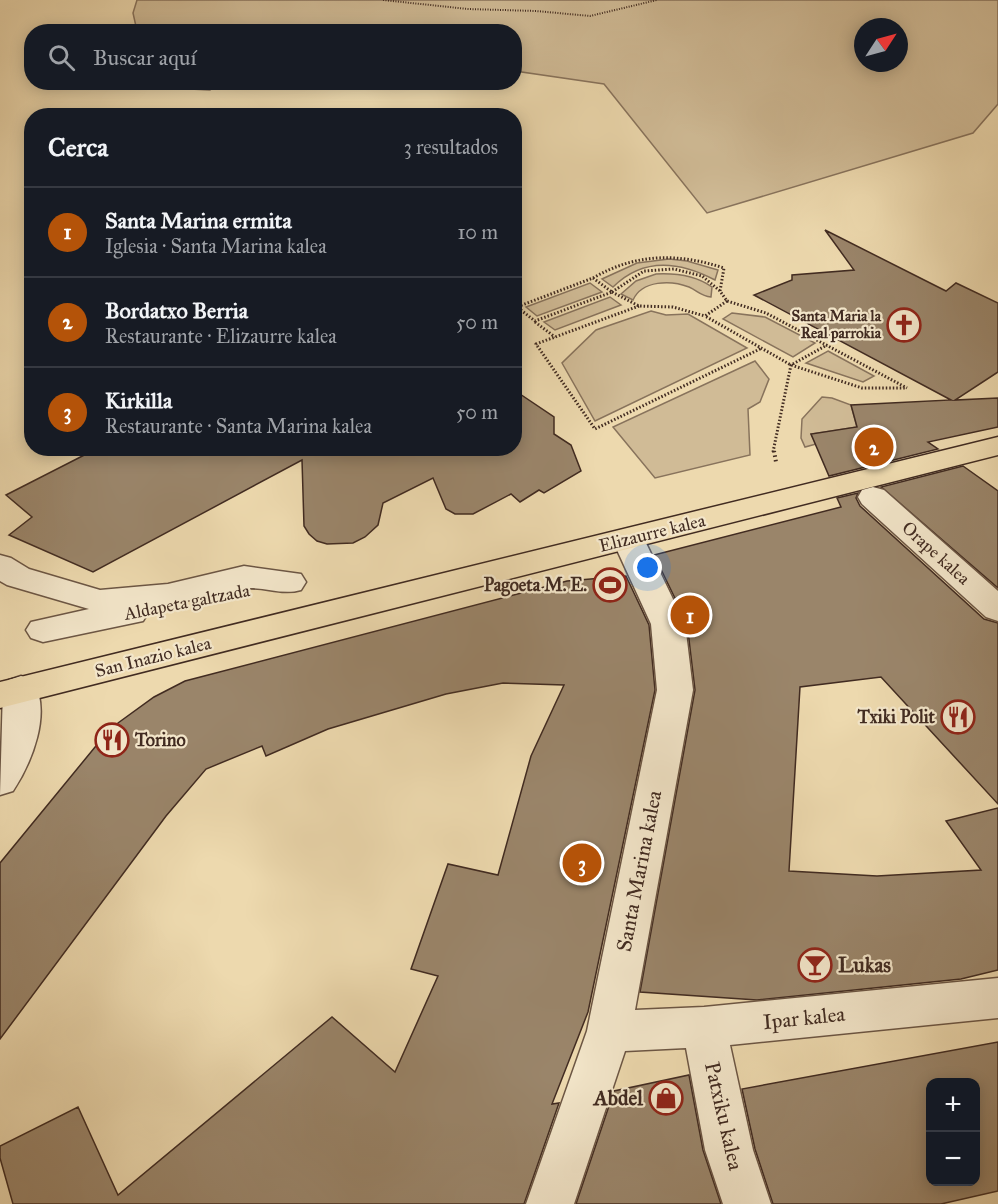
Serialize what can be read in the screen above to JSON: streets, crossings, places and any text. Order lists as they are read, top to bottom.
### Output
{
  "streets": {
    "main road": ["Elizaurre kalea", "San Inazio kalea"],
    "street": [
      "Orape kalea",
      "Aldapeta galtzada",
      "Santa Marina kalea",
      "Ipar kalea",
      "Patxiku kalea"
    ]
  },
  "crossings": [
    ["Elizaurre kalea", "San Inazio kalea"],
    ["Elizaurre kalea", "Santa Marina kalea"],
    ["Santa Marina kalea", "Ipar kalea"],
    ["Ipar kalea", "Patxiku kalea"]
  ],
  "places": {
    "church": ["Santa Maria la Real parrokia"],
    "sports": ["Pagoeta M. E."],
    "restaurant": ["Txiki Polit", "Torino"],
    "bar": ["Lukas"],
    "shop": ["Abdel"]
  },
  "north": "top right",
  "page": {
    "search": "Buscar aquí",
    "heading": ["Cerca", "3 resultados"],
    "list": [
      {
        "mark": "1",
        "name": "Santa Marina ermita",
        "note": "Iglesia · Santa Marina kalea",
        "value": "10 m"
      },
      {
        "mark": "2",
        "name": "Bordatxo Berria",
        "note": "Restaurante · Elizaurre kalea",
        "value": "50 m"
      },
      {
        "mark": "3",
        "name": "Kirkilla",
        "note": "Restaurante · Santa Marina kalea",
        "value": "50 m"
      }
    ],
    "pins": ["2", "1", "3"],
    "map_buttons": ["+", "−"]
  }
}
